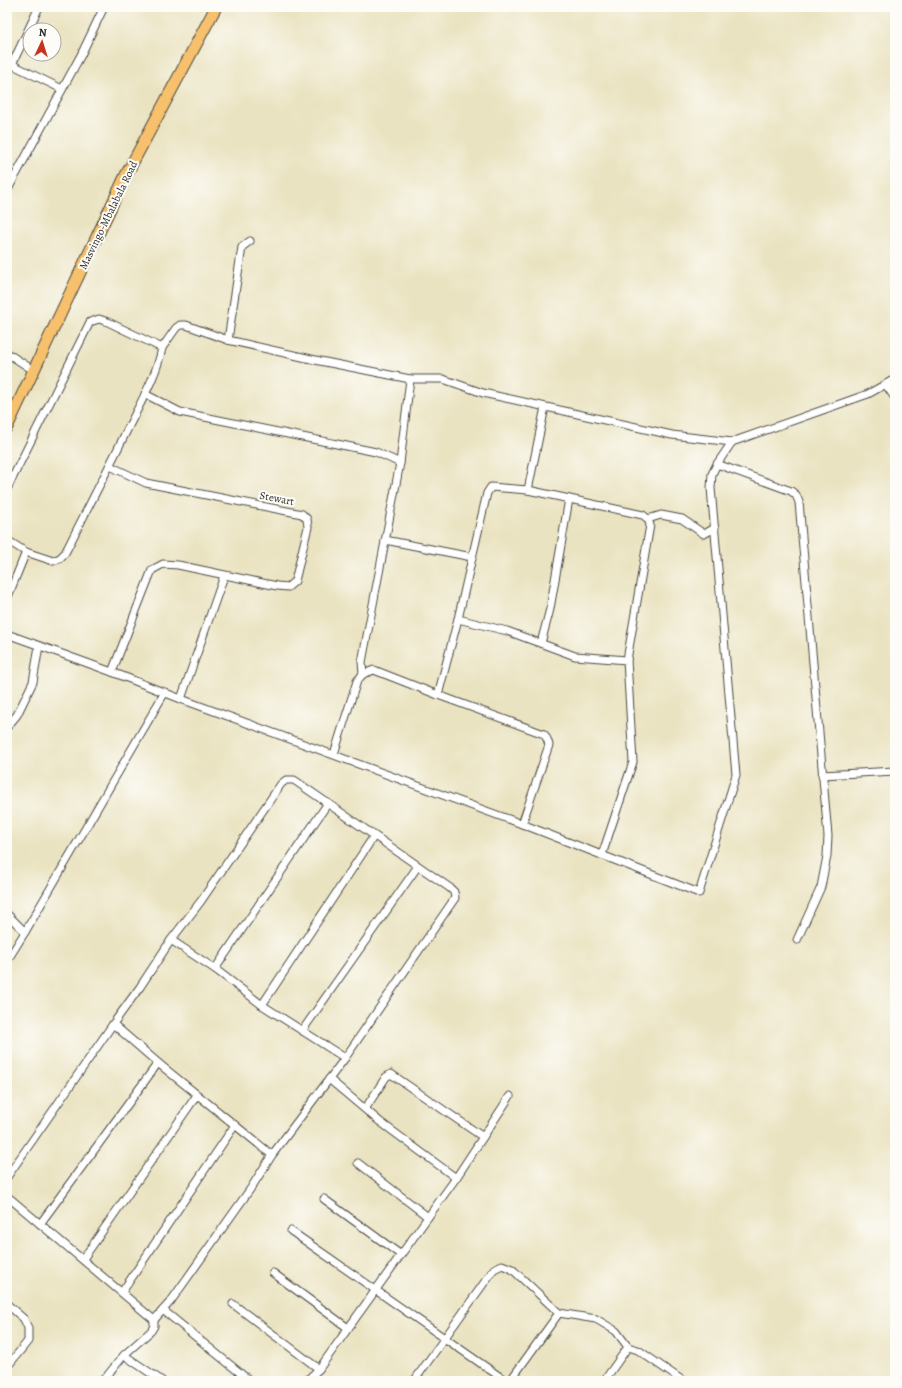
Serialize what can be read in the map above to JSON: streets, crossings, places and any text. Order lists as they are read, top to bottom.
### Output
{
  "streets": {
    "highway": ["Masvingo-Mbalabala Road"],
    "street": ["Stewart"]
  },
  "north": "top"
}
